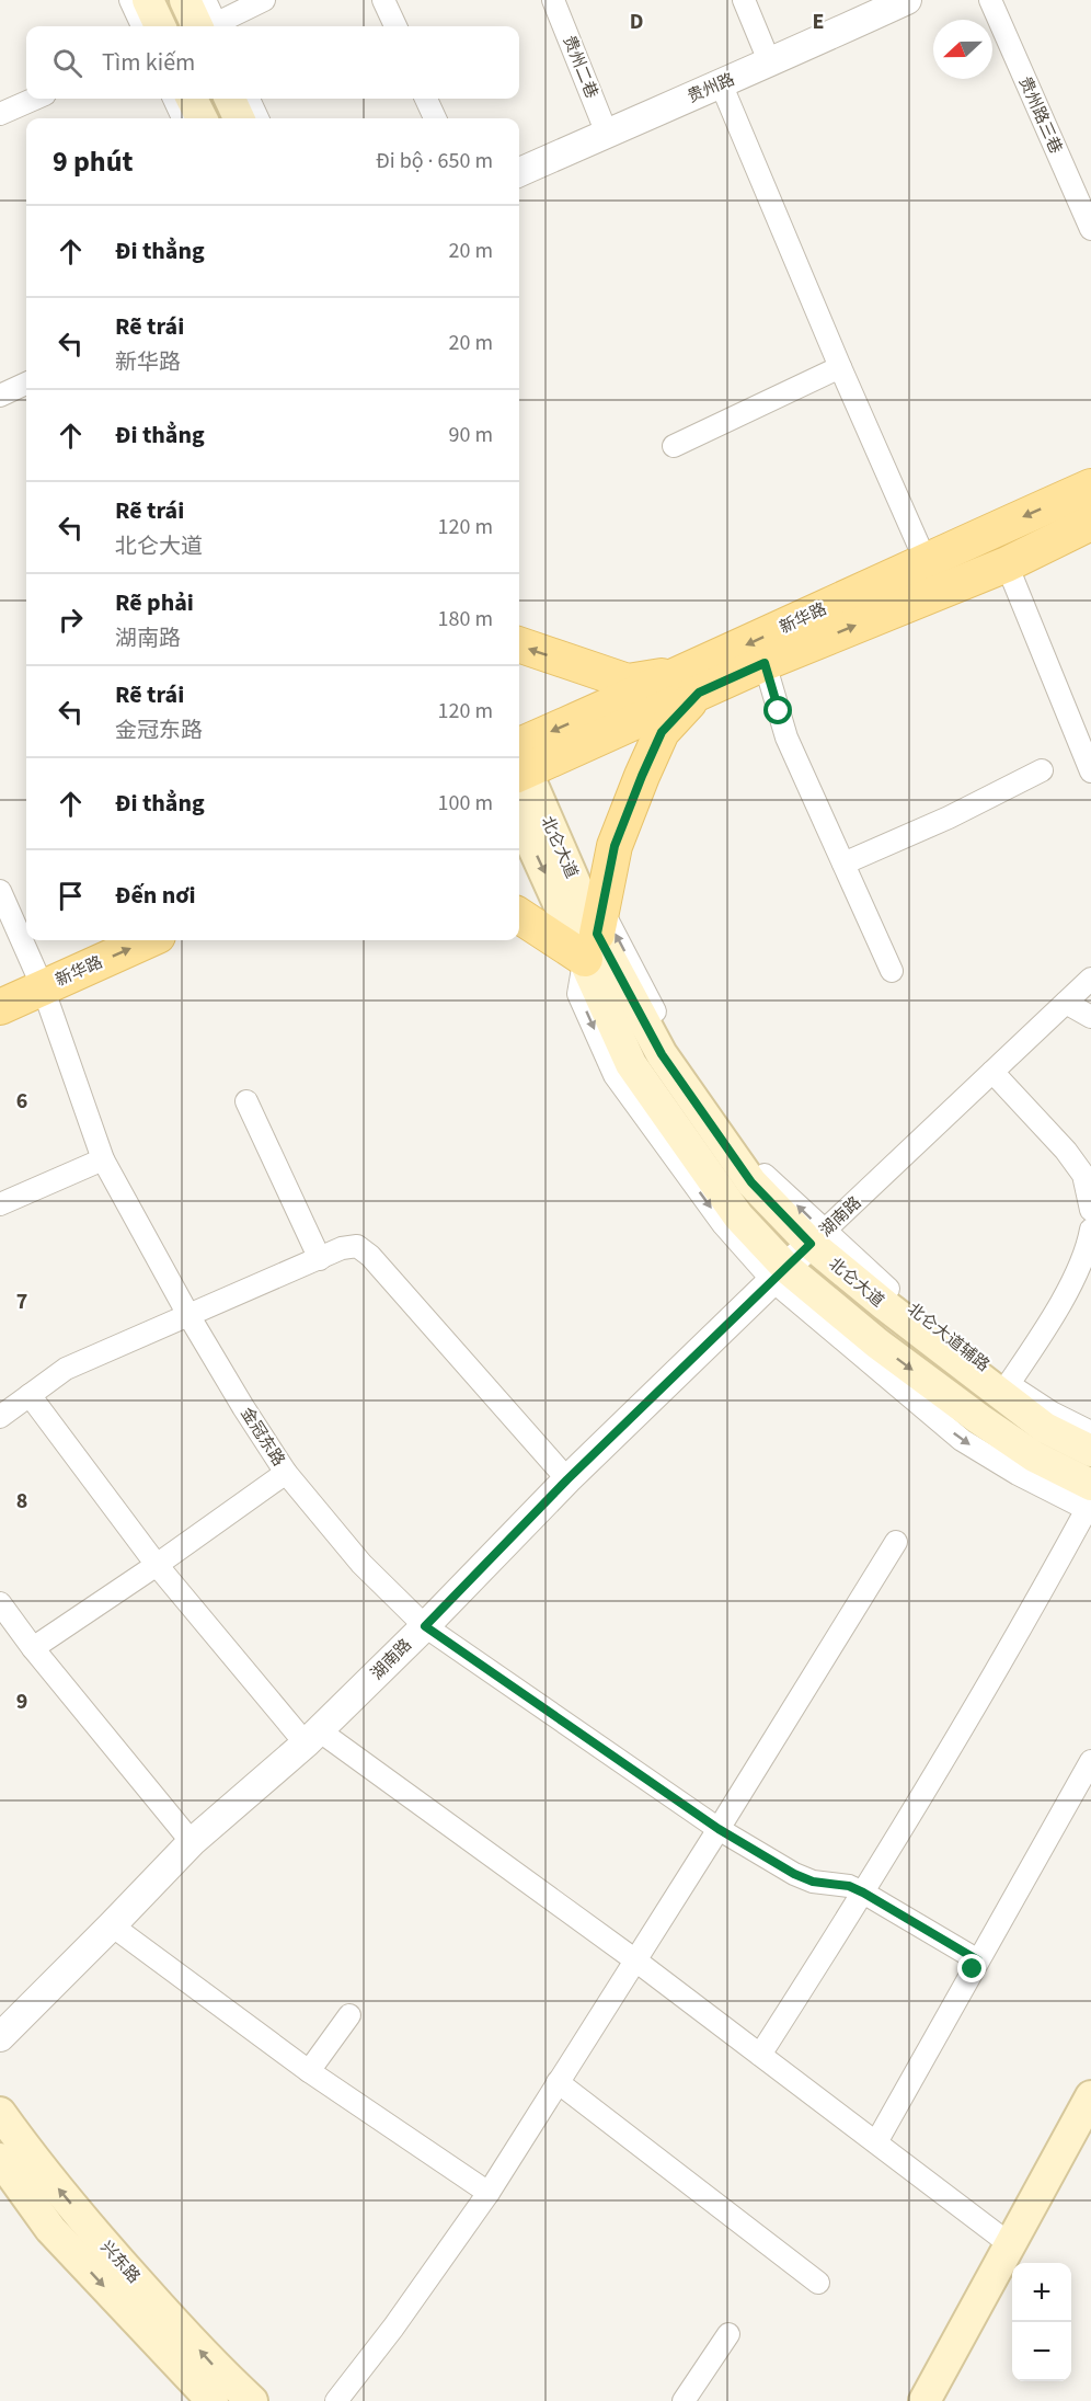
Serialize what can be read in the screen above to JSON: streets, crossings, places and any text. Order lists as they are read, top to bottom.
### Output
{
  "streets": {
    "main road": ["新华路", "北仑大道", "兴东路"],
    "street": [
      "贵州二巷",
      "贵州路",
      "贵州路三巷",
      "湖南路",
      "金冠东路"
    ]
  },
  "crossings": [
    ["贵州二巷", "贵州路"],
    ["新华路", "金冠东路"],
    ["北仑大道", "湖南路"],
    ["湖南路", "金冠东路"]
  ],
  "north": "left",
  "page": {
    "search": "Tìm kiếm",
    "heading": ["9 phút", "Đi bộ · 650 m"],
    "list": [
      ["Đi thẳng", "20 m"],
      ["Rẽ trái", "新华路", "20 m"],
      ["Đi thẳng", "90 m"],
      ["Rẽ trái", "北仑大道", "120 m"],
      ["Rẽ phải", "湖南路", "180 m"],
      ["Rẽ trái", "金冠东路", "120 m"],
      ["Đi thẳng", "100 m"],
      "Đến nơi"
    ],
    "map_buttons": ["+", "−"]
  },
  "grid": {
    "columns": ["D", "E"],
    "rows": [
      "6",
      "7",
      "8",
      "9"
    ]
  }
}
